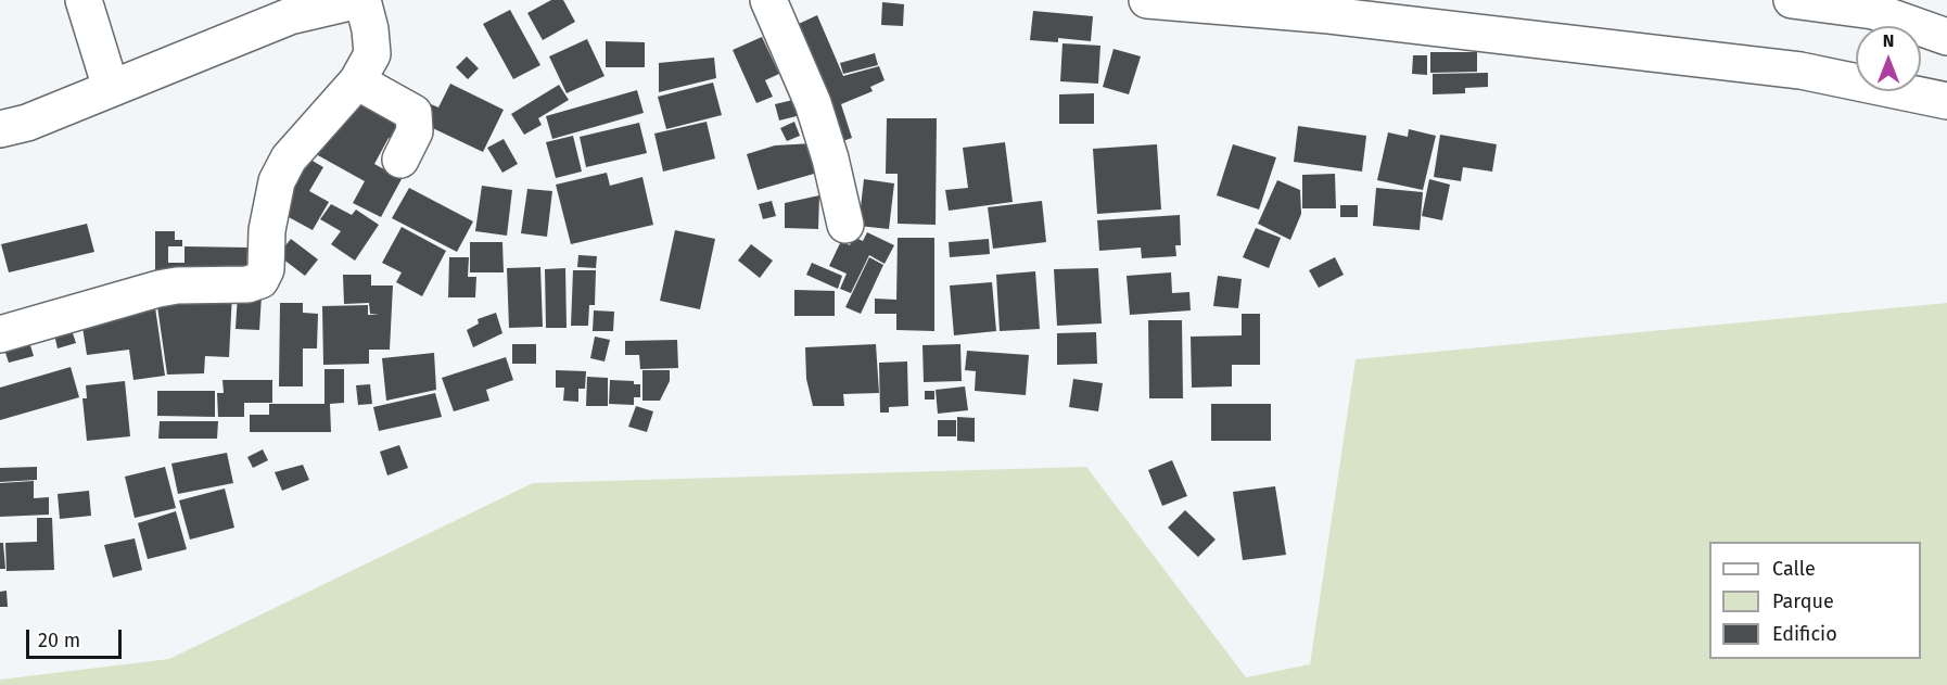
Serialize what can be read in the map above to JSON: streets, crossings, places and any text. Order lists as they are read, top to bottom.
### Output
{
  "legend": ["Calle", "Parque", "Edificio"],
  "scale_bar": "20 m",
  "north": "top"
}
